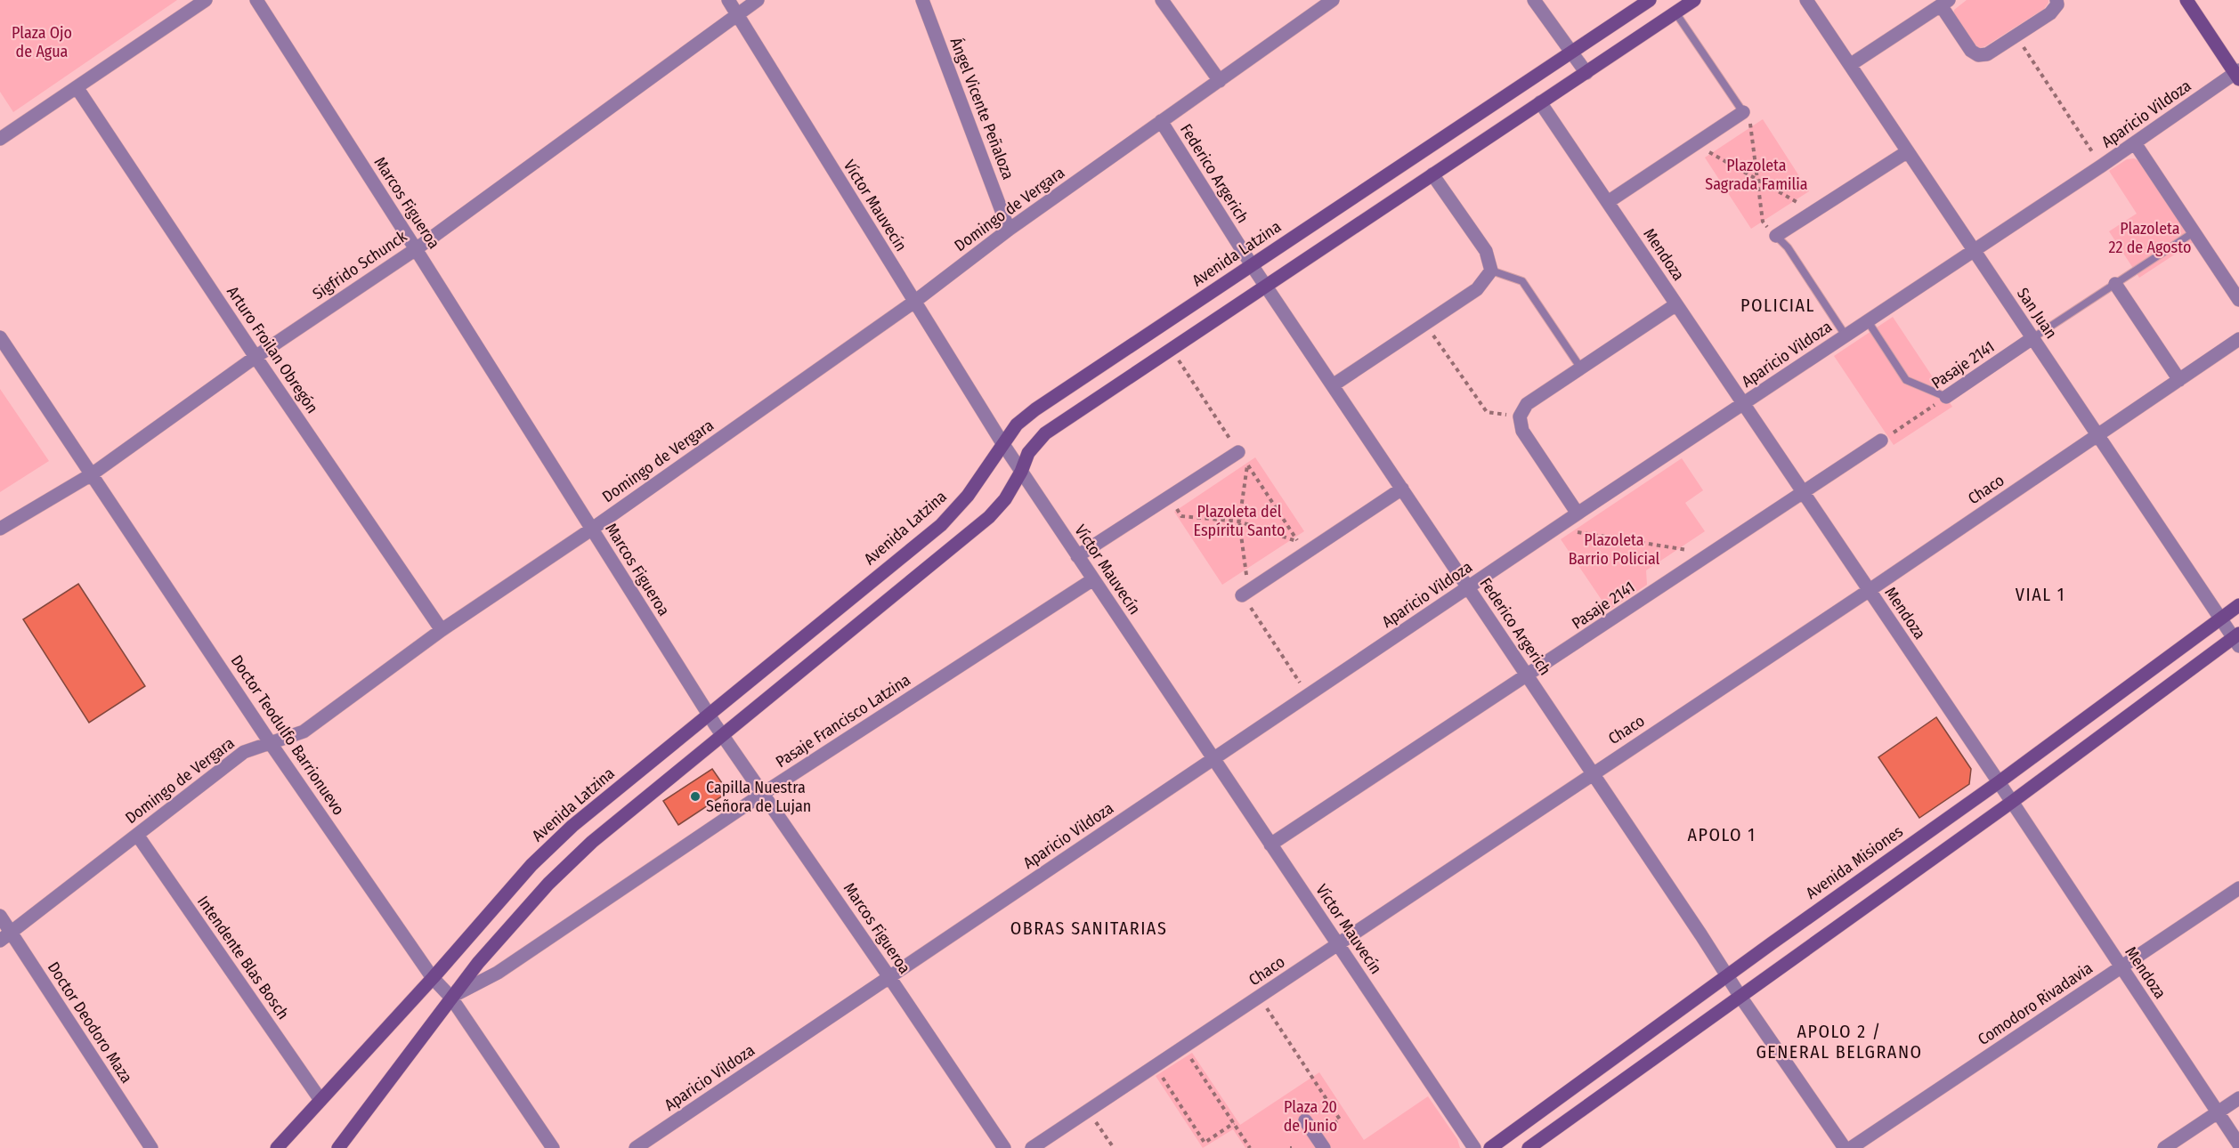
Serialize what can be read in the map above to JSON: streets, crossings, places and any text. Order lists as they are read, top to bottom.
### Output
{
  "streets": {
    "street": [
      "Ángel Vicente Peñaloza",
      "Aparicio Vildoza",
      "Federico Argerich",
      "Marcos Figueroa",
      "Víctor Mauvecín",
      "Domingo de Vergara",
      "Avenida Latzina",
      "Mendoza",
      "Sigfrido Schunck",
      "San Juan",
      "Arturo Froilan Obregón",
      "Pasaje 2141",
      "Chaco",
      "Pasaje Francisco Latzina",
      "Doctor Teodulfo Barrionuevo",
      "Avenida Misiones",
      "Intendente Blas Bosch",
      "Comodoro Rivadavia",
      "Doctor Deodoro Maza"
    ]
  },
  "crossings": [
    ["Ángel Vicente Peñaloza", "Domingo de Vergara"],
    ["Aparicio Vildoza", "Federico Argerich"],
    ["Aparicio Vildoza", "Marcos Figueroa"],
    ["Aparicio Vildoza", "Víctor Mauvecín"],
    ["Aparicio Vildoza", "Mendoza"],
    ["Aparicio Vildoza", "San Juan"],
    ["Federico Argerich", "Domingo de Vergara"],
    ["Federico Argerich", "Avenida Latzina"],
    ["Federico Argerich", "Pasaje 2141"],
    ["Federico Argerich", "Chaco"],
    ["Federico Argerich", "Avenida Misiones"],
    ["Marcos Figueroa", "Domingo de Vergara"],
    ["Marcos Figueroa", "Avenida Latzina"],
    ["Marcos Figueroa", "Sigfrido Schunck"],
    ["Marcos Figueroa", "Pasaje Francisco Latzina"],
    ["Víctor Mauvecín", "Domingo de Vergara"],
    ["Víctor Mauvecín", "Avenida Latzina"],
    ["Víctor Mauvecín", "Sigfrido Schunck"],
    ["Víctor Mauvecín", "Pasaje 2141"],
    ["Víctor Mauvecín", "Chaco"],
    ["Víctor Mauvecín", "Pasaje Francisco Latzina"],
    ["Domingo de Vergara", "Arturo Froilan Obregón"],
    ["Domingo de Vergara", "Doctor Teodulfo Barrionuevo"],
    ["Domingo de Vergara", "Intendente Blas Bosch"],
    ["Domingo de Vergara", "Doctor Deodoro Maza"],
    ["Avenida Latzina", "Doctor Teodulfo Barrionuevo"],
    ["Avenida Latzina", "Intendente Blas Bosch"],
    ["Mendoza", "Pasaje 2141"],
    ["Mendoza", "Chaco"],
    ["Mendoza", "Avenida Misiones"],
    ["Mendoza", "Comodoro Rivadavia"],
    ["Sigfrido Schunck", "Arturo Froilan Obregón"],
    ["Sigfrido Schunck", "Doctor Teodulfo Barrionuevo"],
    ["San Juan", "Pasaje 2141"],
    ["San Juan", "Chaco"],
    ["San Juan", "Avenida Misiones"],
    ["Pasaje Francisco Latzina", "Doctor Teodulfo Barrionuevo"]
  ],
  "districts": [
    "POLICIAL",
    "VIAL 1",
    "APOLO 1",
    "OBRAS SANITARIAS",
    "APOLO 2 / GENERAL BELGRANO"
  ],
  "parks": [
    "Plaza Ojo de Agua",
    "Plazoleta Sagrada Familia",
    "Plazoleta 22 de Agosto",
    "Plazoleta del Espíritu Santo",
    "Plazoleta Barrio Policial",
    "Plaza 20 de Junio"
  ],
  "places": ["Capilla Nuestra Señora de Lujan"]
}
